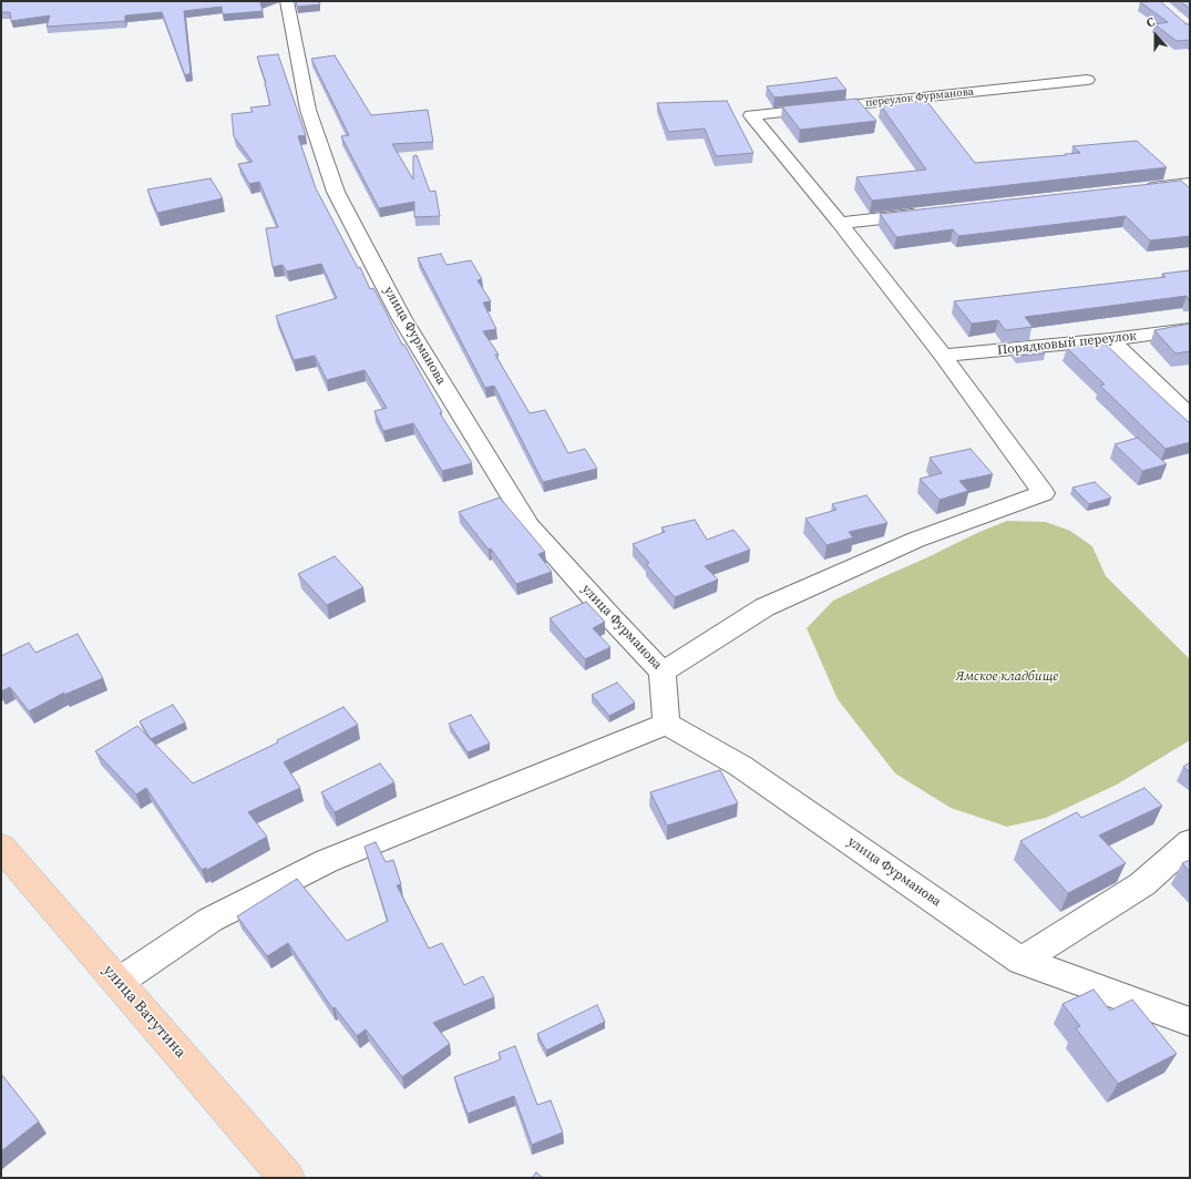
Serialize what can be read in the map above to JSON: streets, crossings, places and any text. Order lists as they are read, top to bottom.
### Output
{
  "streets": {
    "main road": ["улица Ватутина"],
    "street": ["переулок Фурманова", "улица Фурманова", "Порядковый переулок"]
  },
  "parks": ["Ямское кладбище"],
  "north": "top"
}
